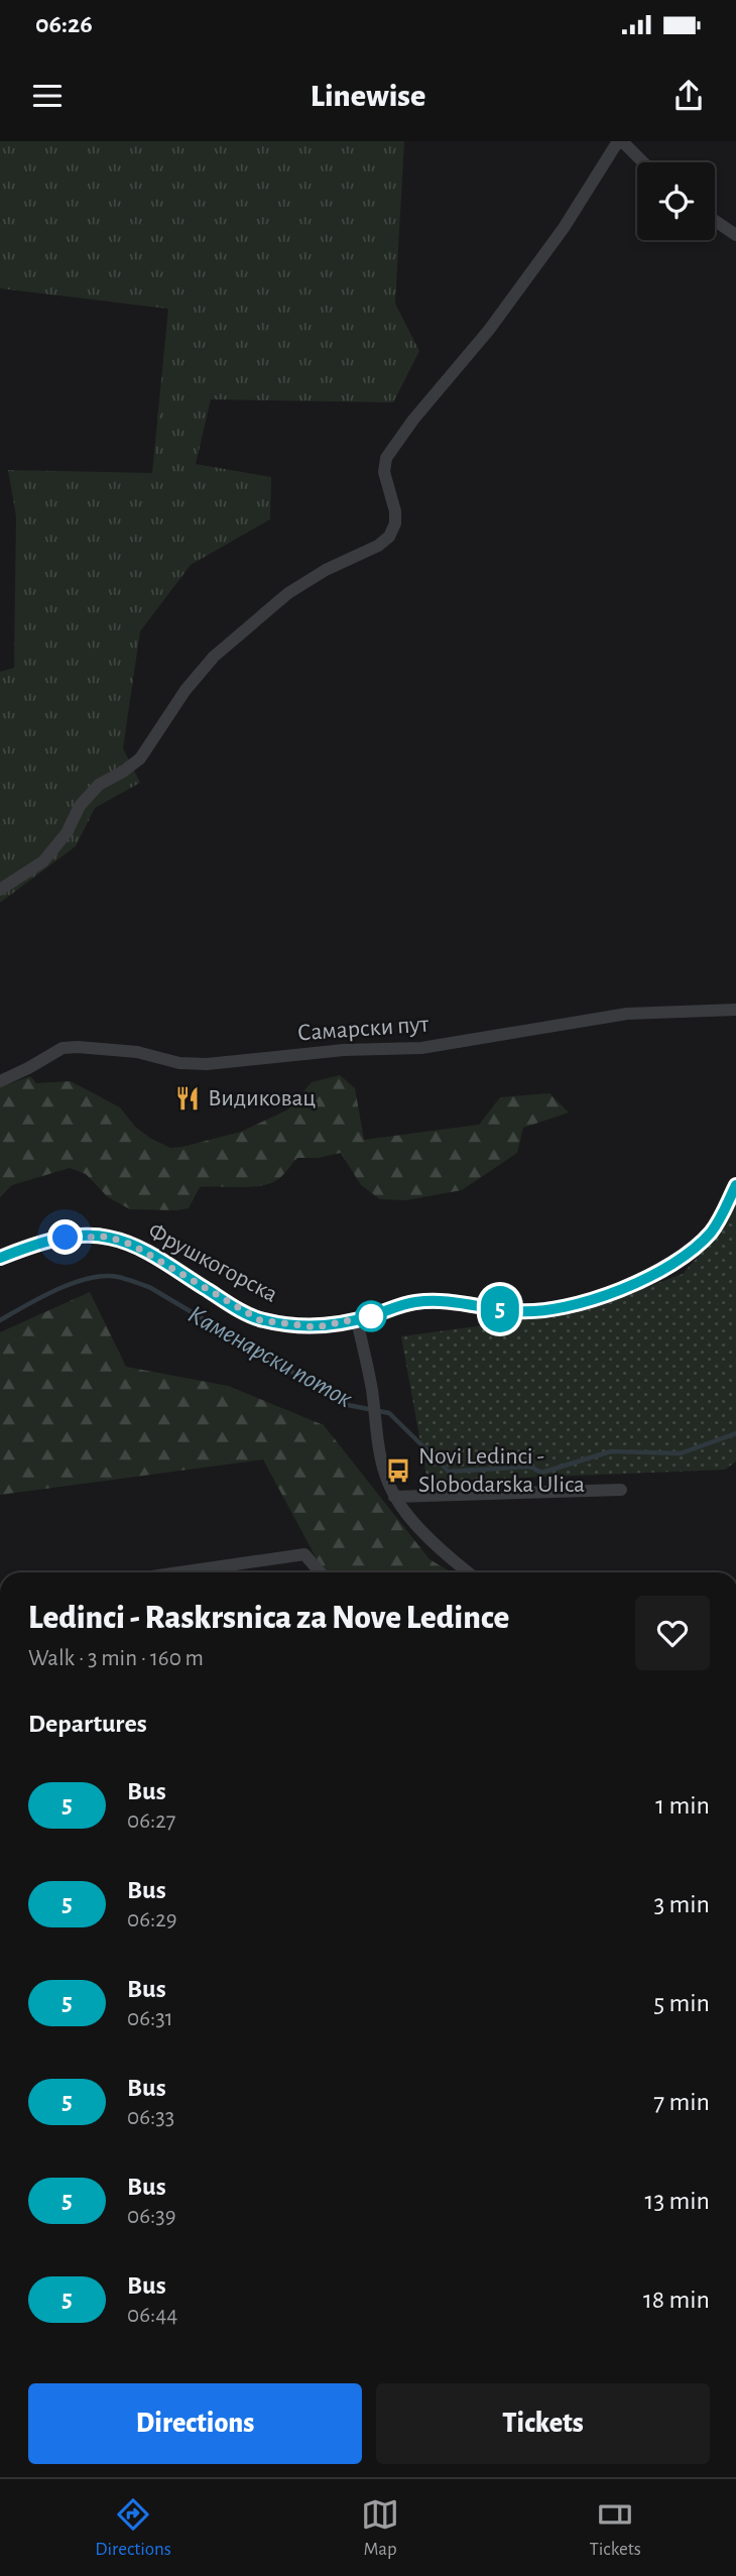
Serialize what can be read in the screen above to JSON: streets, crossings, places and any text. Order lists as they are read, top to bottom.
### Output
{
  "streets": {
    "street": ["Самарски пут", "Фрушкогорска"]
  },
  "water": ["Каменарски поток"],
  "places": {
    "restaurant": ["Видиковац"],
    "bus stop": ["Novi Ledinci - Slobodarska Ulica"]
  },
  "lines": ["bus line 5"],
  "page": {
    "status": "06:26",
    "header": "Linewise",
    "on_map": "5",
    "heading": [
      ["Ledinci - Raskrsnica za Nove Ledince", "Walk · 3 min · 160 m"],
      "Departures"
    ],
    "list": [
      {
        "mark": "5",
        "name": "Bus",
        "note": "06:27",
        "value": "1 min"
      },
      {
        "mark": "5",
        "name": "Bus",
        "note": "06:29",
        "value": "3 min"
      },
      {
        "mark": "5",
        "name": "Bus",
        "note": "06:31",
        "value": "5 min"
      },
      {
        "mark": "5",
        "name": "Bus",
        "note": "06:33",
        "value": "7 min"
      },
      {
        "mark": "5",
        "name": "Bus",
        "note": "06:39",
        "value": "13 min"
      },
      {
        "mark": "5",
        "name": "Bus",
        "note": "06:44",
        "value": "18 min"
      }
    ],
    "buttons": ["Directions", "Tickets"],
    "tabs": ["Directions", "Map", "Tickets"]
  }
}
